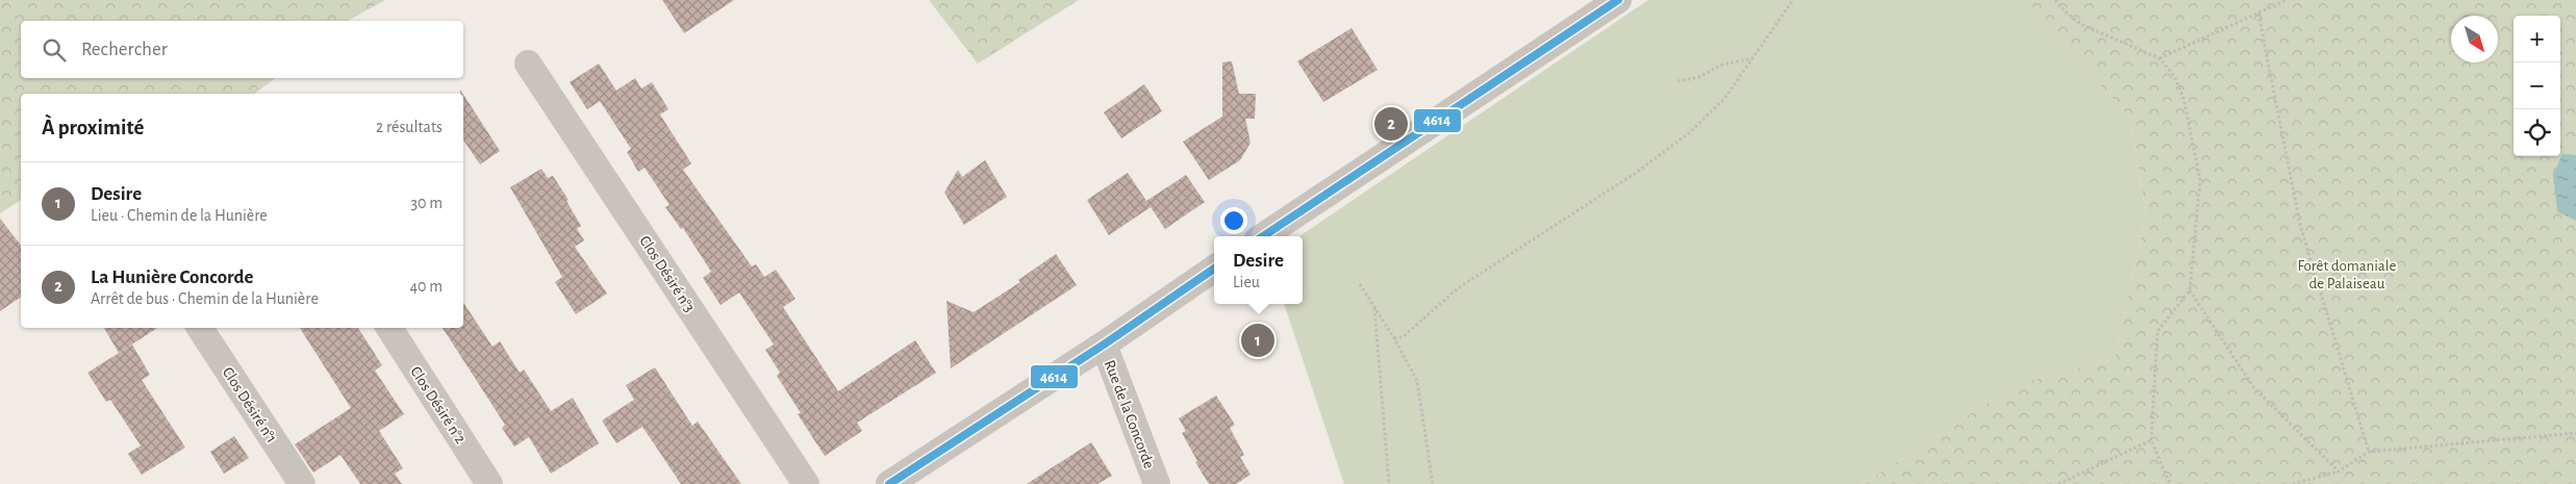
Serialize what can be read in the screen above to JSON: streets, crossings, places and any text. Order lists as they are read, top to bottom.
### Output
{
  "streets": {
    "street": [
      "Clos Désiré n°3",
      "Clos Désiré n°1",
      "Clos Désiré n°2",
      "Rue de la Concorde"
    ]
  },
  "parks": ["Forêt domaniale de Palaiseau"],
  "lines": ["transit line 4614"],
  "north": "bottom right",
  "page": {
    "map_buttons": ["+", "−"],
    "search": "Rechercher",
    "heading": ["À proximité", "2 résultats"],
    "pins": ["2", "1"],
    "list": [
      {
        "mark": "1",
        "name": "Desire",
        "note": "Lieu · Chemin de la Hunière",
        "value": "30 m"
      },
      {
        "mark": "2",
        "name": "La Hunière Concorde",
        "note": "Arrêt de bus · Chemin de la Hunière",
        "value": "40 m"
      }
    ],
    "popup": ["Desire", "Lieu"]
  }
}
